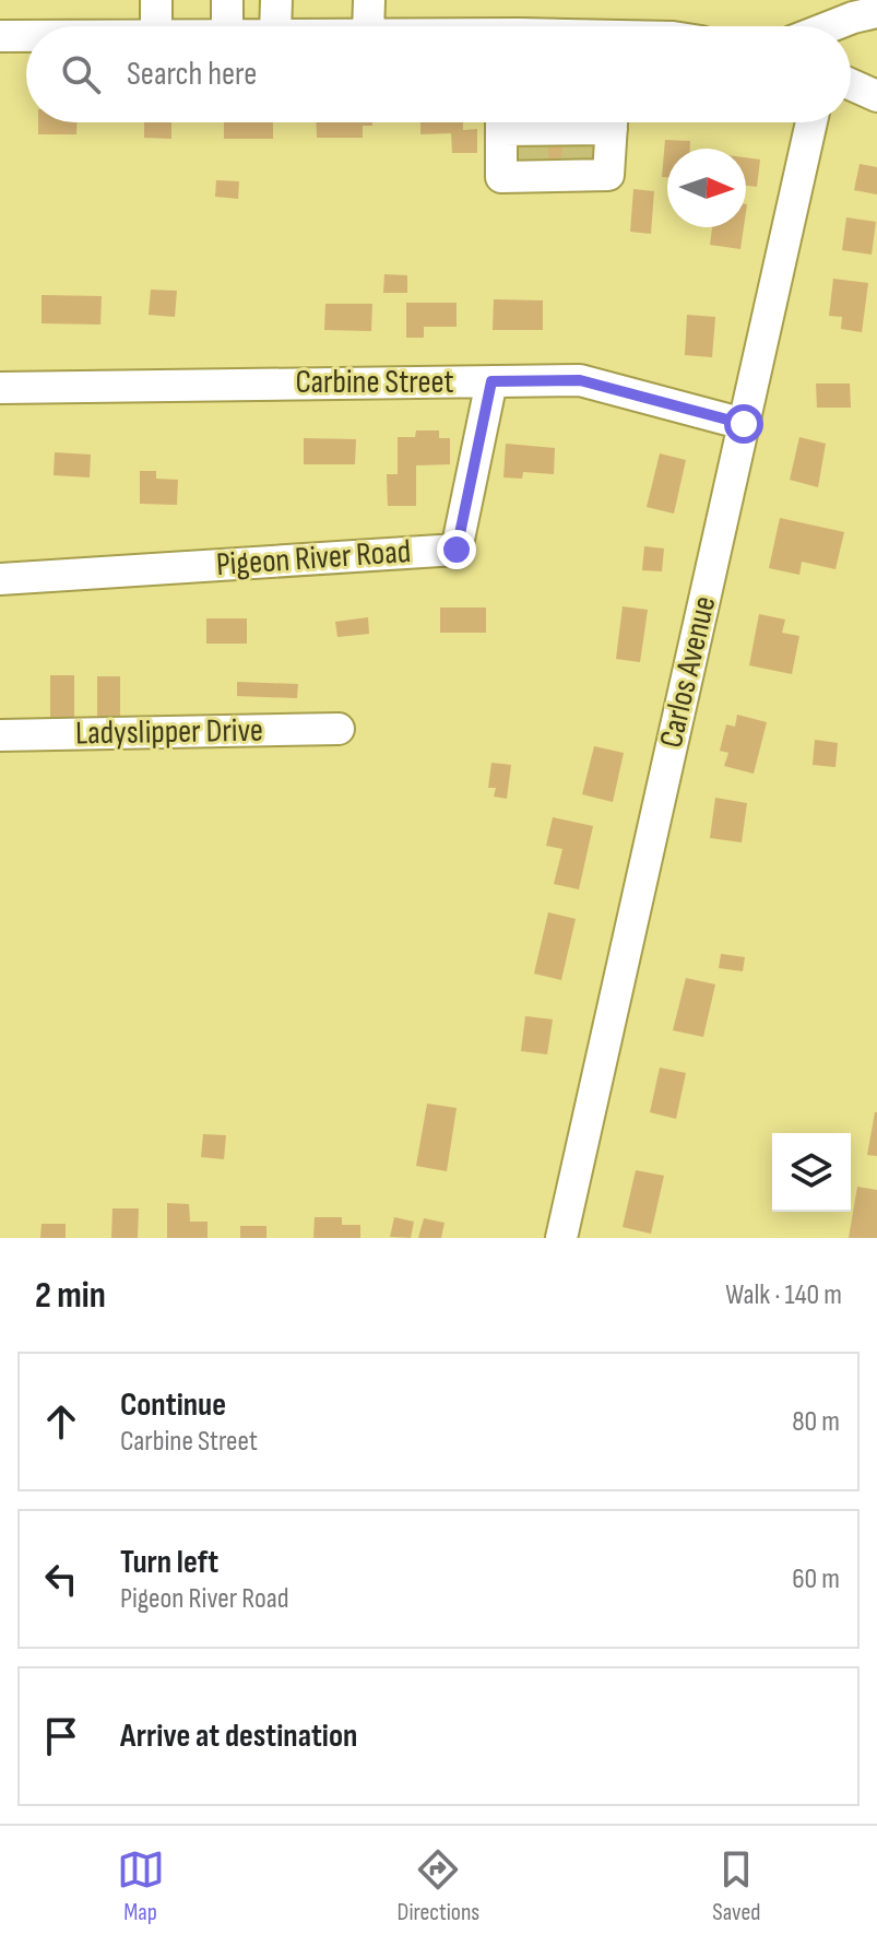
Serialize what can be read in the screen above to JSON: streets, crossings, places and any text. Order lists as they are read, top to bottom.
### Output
{
  "streets": {
    "street": [
      "Carbine Street",
      "Pigeon River Road",
      "Carlos Avenue",
      "Ladyslipper Drive"
    ]
  },
  "crossings": [
    ["Carbine Street", "Pigeon River Road"],
    ["Carbine Street", "Carlos Avenue"]
  ],
  "north": "right",
  "page": {
    "search": "Search here",
    "heading": ["2 min", "Walk · 140 m"],
    "list": [
      ["Continue", "Carbine Street", "80 m"],
      ["Turn left", "Pigeon River Road", "60 m"],
      "Arrive at destination"
    ],
    "nav": ["Map", "Directions", "Saved"]
  }
}
